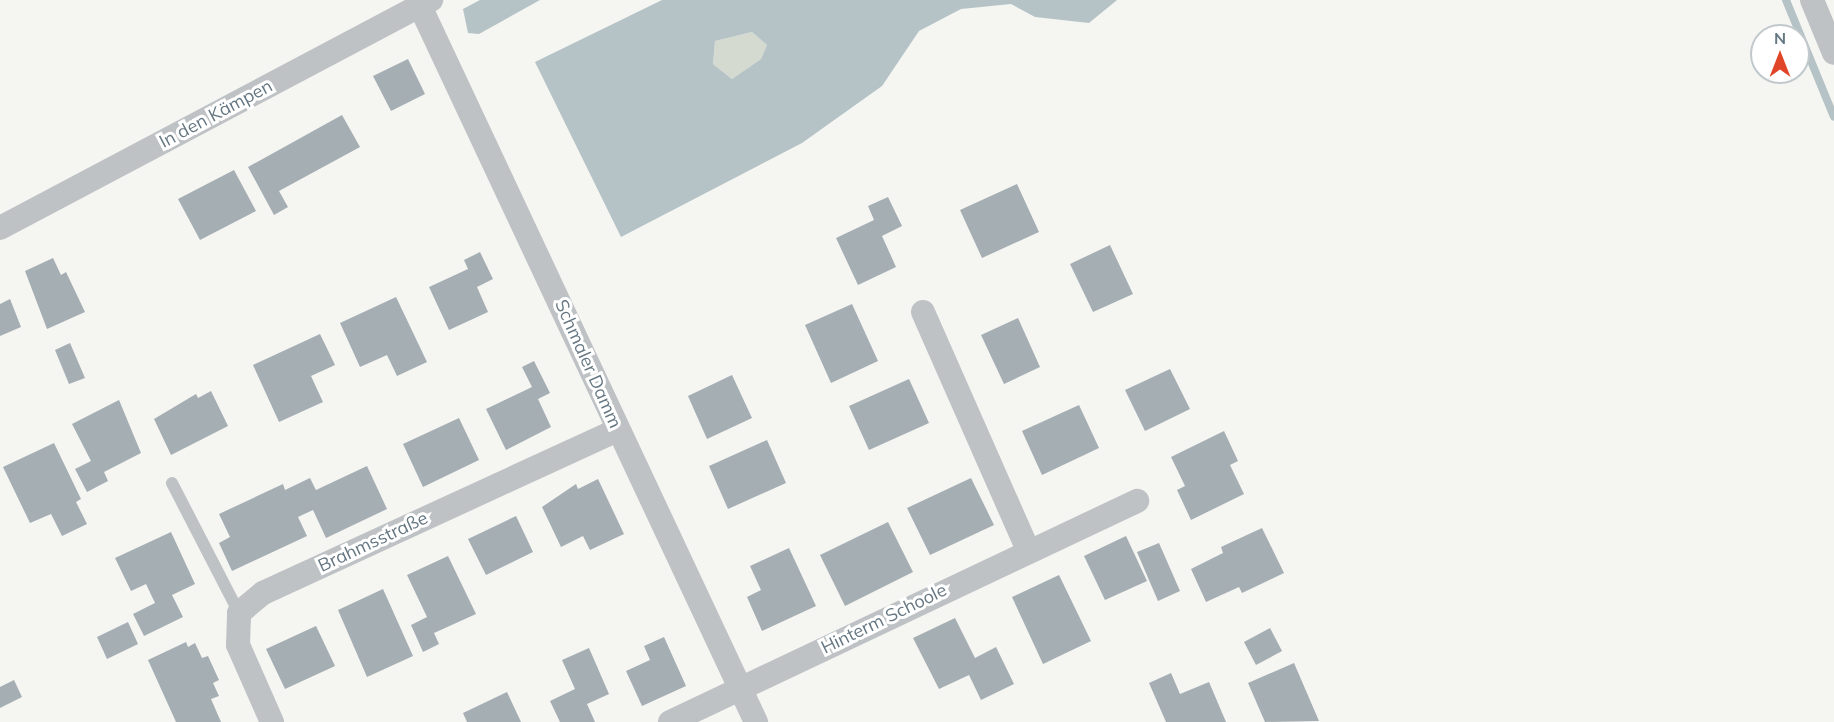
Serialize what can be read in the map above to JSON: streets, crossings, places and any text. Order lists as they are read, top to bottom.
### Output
{
  "streets": {
    "street": [
      "In den Kämpen",
      "Schmaler Damm",
      "Brahmsstraße",
      "Hinterm Schoole"
    ]
  },
  "crossings": [
    ["In den Kämpen", "Schmaler Damm"],
    ["Schmaler Damm", "Brahmsstraße"],
    ["Schmaler Damm", "Hinterm Schoole"]
  ],
  "north": "top"
}
